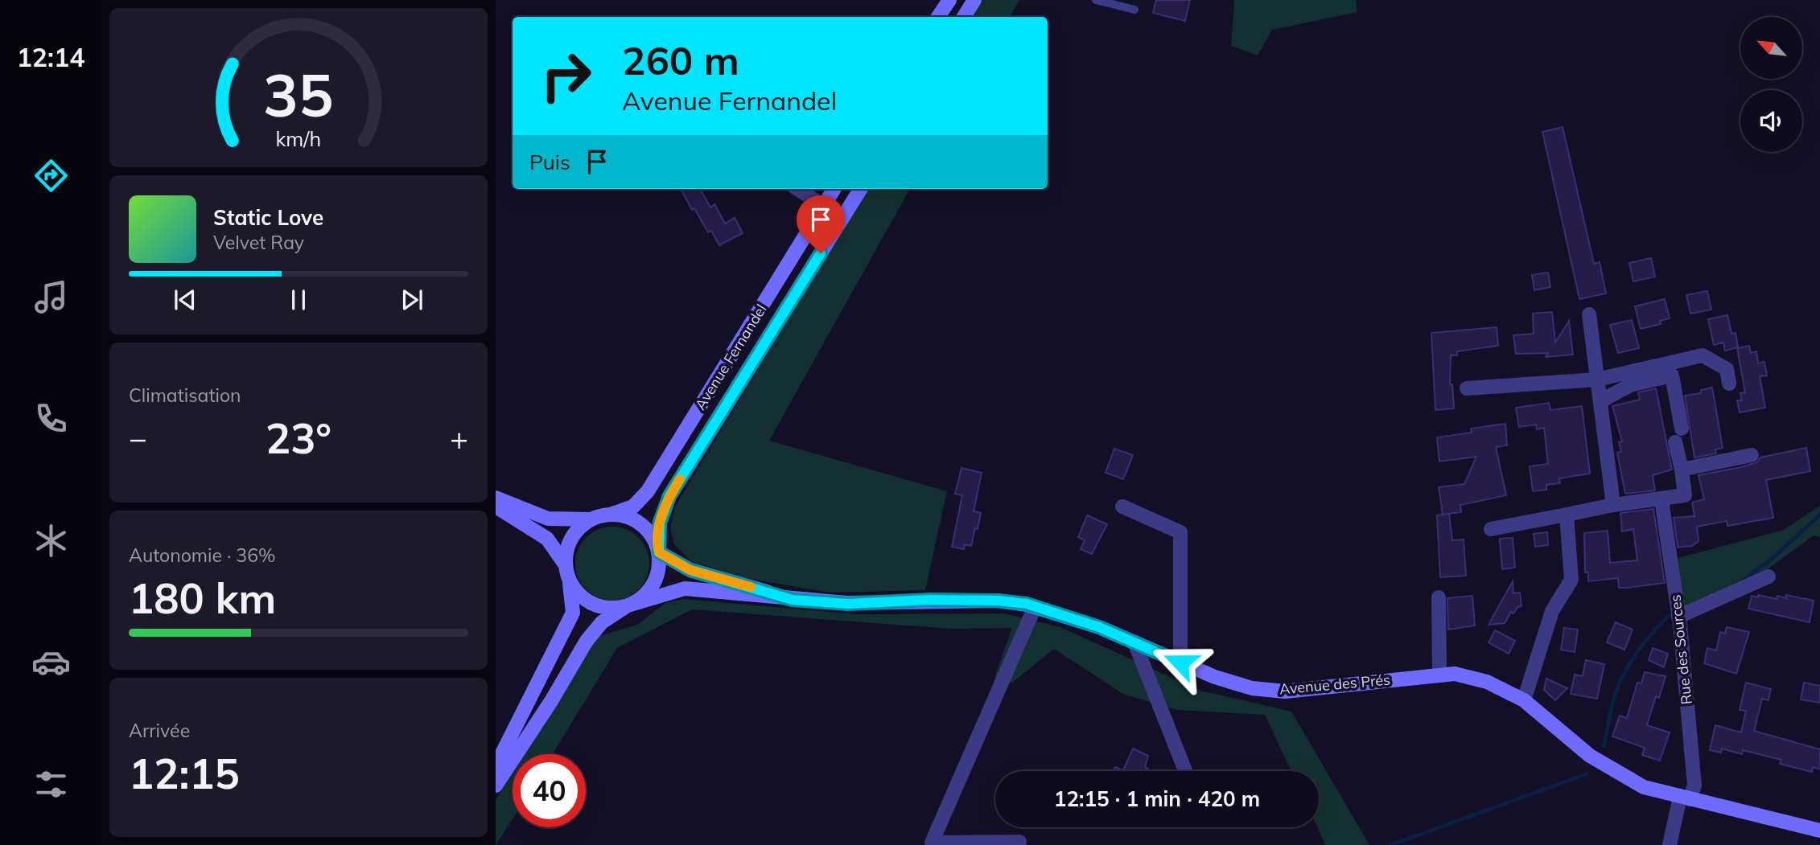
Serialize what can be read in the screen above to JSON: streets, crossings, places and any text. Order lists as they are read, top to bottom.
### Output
{
  "streets": {
    "main road": ["Avenue Fernandel", "Avenue des Prés"],
    "street": ["Rue des Sources"]
  },
  "crossings": [
    ["Avenue Fernandel", "Avenue des Prés"],
    ["Rue des Sources", "Avenue des Prés"]
  ],
  "north": "top left",
  "page": {
    "tabs": "12:14",
    "turn": ["260 m", "Avenue Fernandel"],
    "then": "Puis",
    "song": ["Static Love", "Velvet Ray"],
    "tile": [
      "Climatisation",
      ["Autonomie · 36%", "180 km"],
      ["Arrivée", "12:15"]
    ],
    "heat": ["−", "23°", "+"],
    "limit": "40",
    "trip": "12:15 · 1 min · 420 m",
    "gauge": ["35", "km/h"]
  }
}
